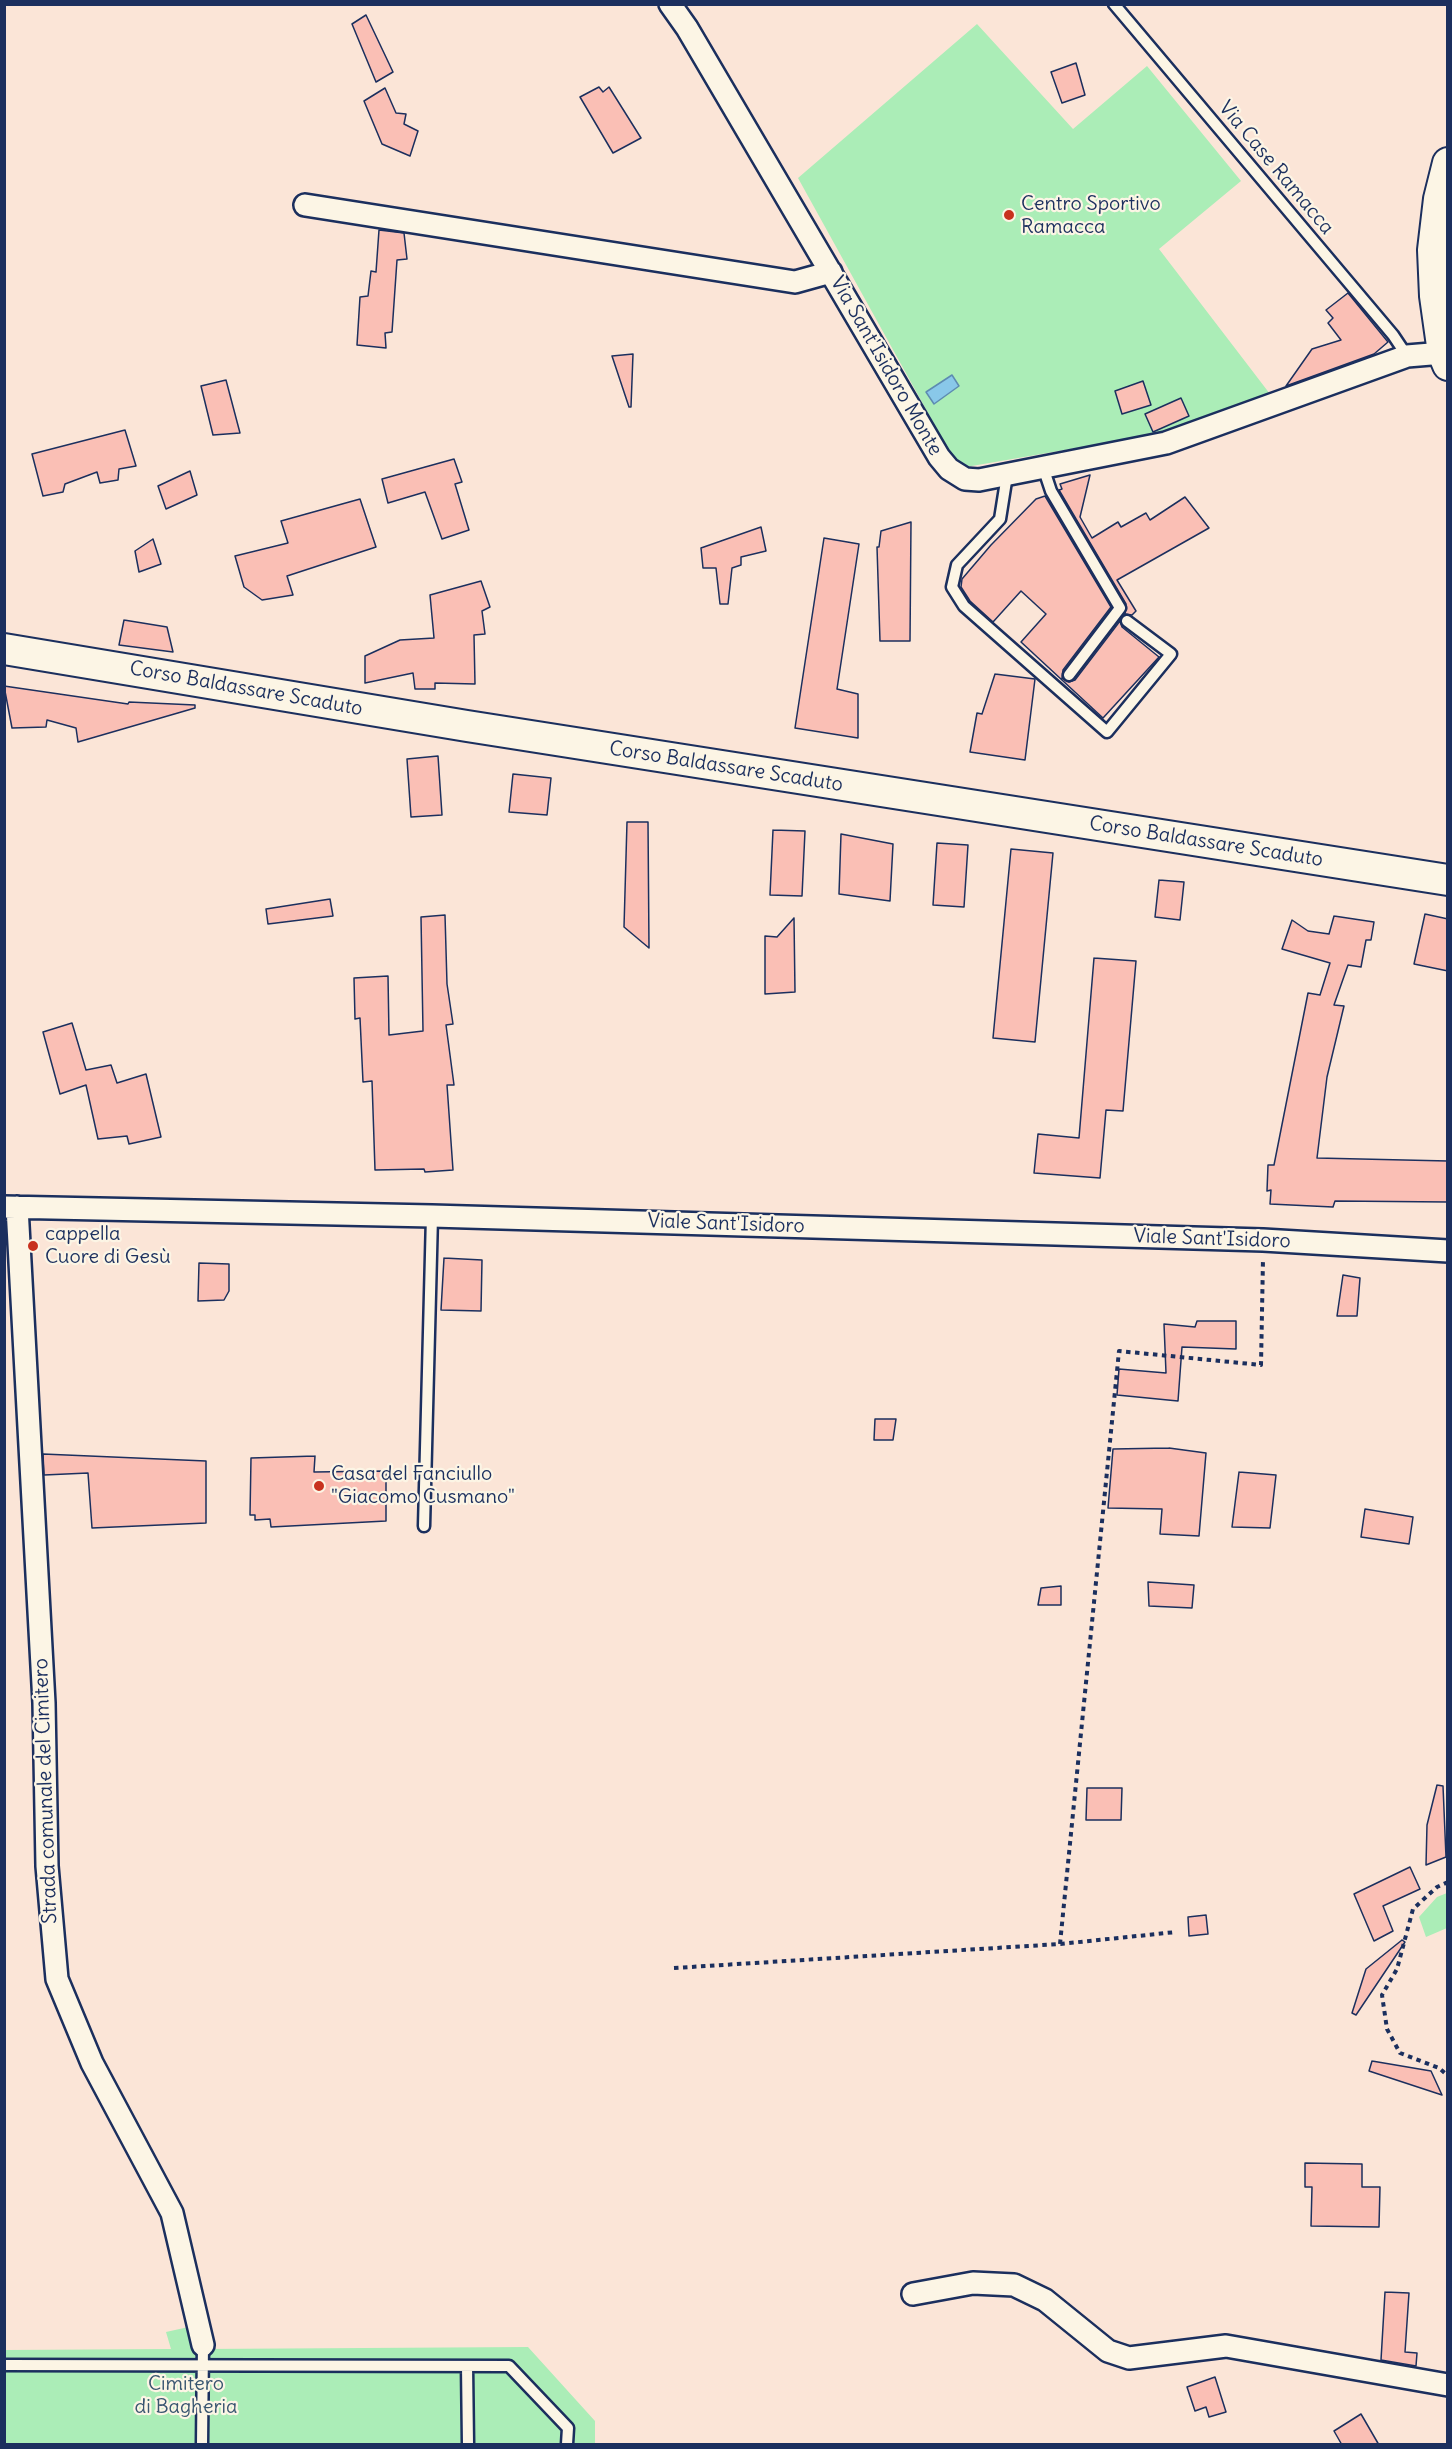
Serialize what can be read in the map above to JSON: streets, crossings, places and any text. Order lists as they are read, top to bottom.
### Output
{
  "streets": {
    "street": [
      "Via Sant'Isidoro Monte",
      "Corso Baldassare Scaduto",
      "Viale Sant'Isidoro",
      "Strada comunale del Cimitero"
    ],
    "lane": ["Via Case Ramacca"]
  },
  "crossings": [
    ["Via Case Ramacca", "Via Sant'Isidoro Monte"],
    ["Viale Sant'Isidoro", "Strada comunale del Cimitero"]
  ],
  "parks": ["Cimitero di Bagheria"],
  "places": ["Centro Sportivo Ramacca", "cappella Cuore di Gesù", "Casa del Fanciullo \"Giacomo Cusmano\""]
}
